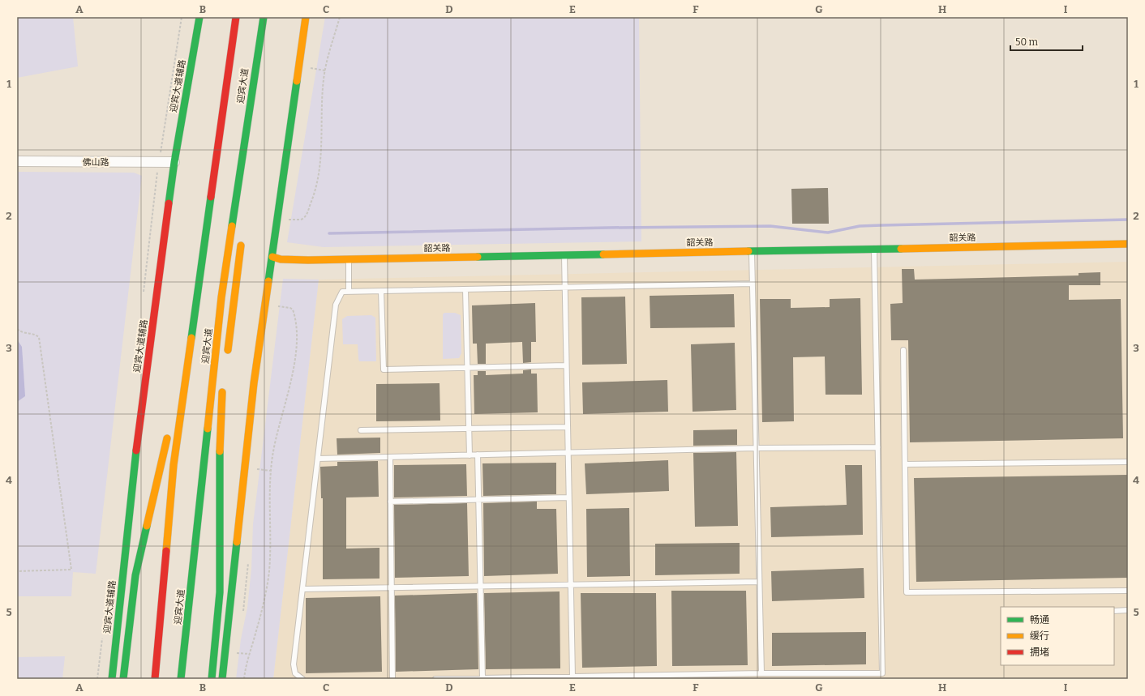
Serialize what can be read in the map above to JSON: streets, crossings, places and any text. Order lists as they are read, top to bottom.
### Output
{
  "streets": {
    "main road": ["迎宾大道辅路", "迎宾大道", "韶关路"],
    "street": ["佛山路"]
  },
  "crossings": [
    ["迎宾大道辅路", "佛山路"]
  ],
  "legend": ["畅通", "缓行", "拥堵"],
  "scale_bar": "50 m",
  "grid": {
    "columns": [
      "A",
      "B",
      "C",
      "D",
      "E",
      "F",
      "G",
      "H",
      "I"
    ],
    "rows": [
      "1",
      "2",
      "3",
      "4",
      "5"
    ]
  }
}
